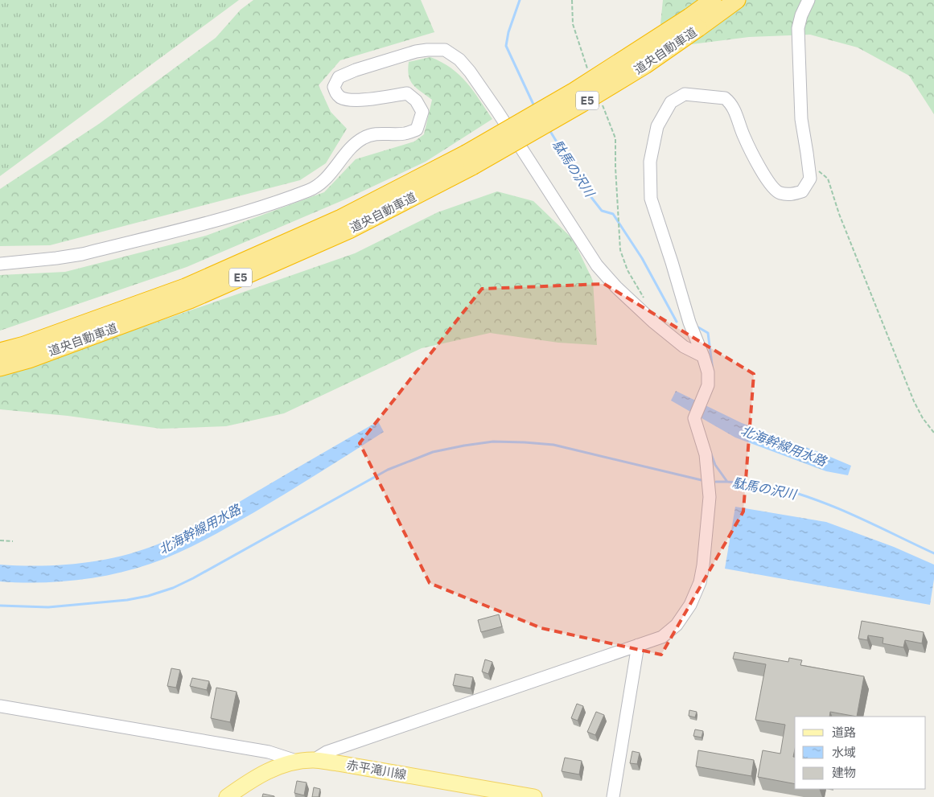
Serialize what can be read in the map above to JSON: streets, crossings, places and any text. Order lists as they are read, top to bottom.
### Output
{
  "streets": {
    "highway": ["道央自動車道", "E5"],
    "main road": ["赤平滝川線"]
  },
  "water": ["駄馬の沢川", "北海幹線用水路"],
  "legend": ["道路", "水域", "建物"]
}
